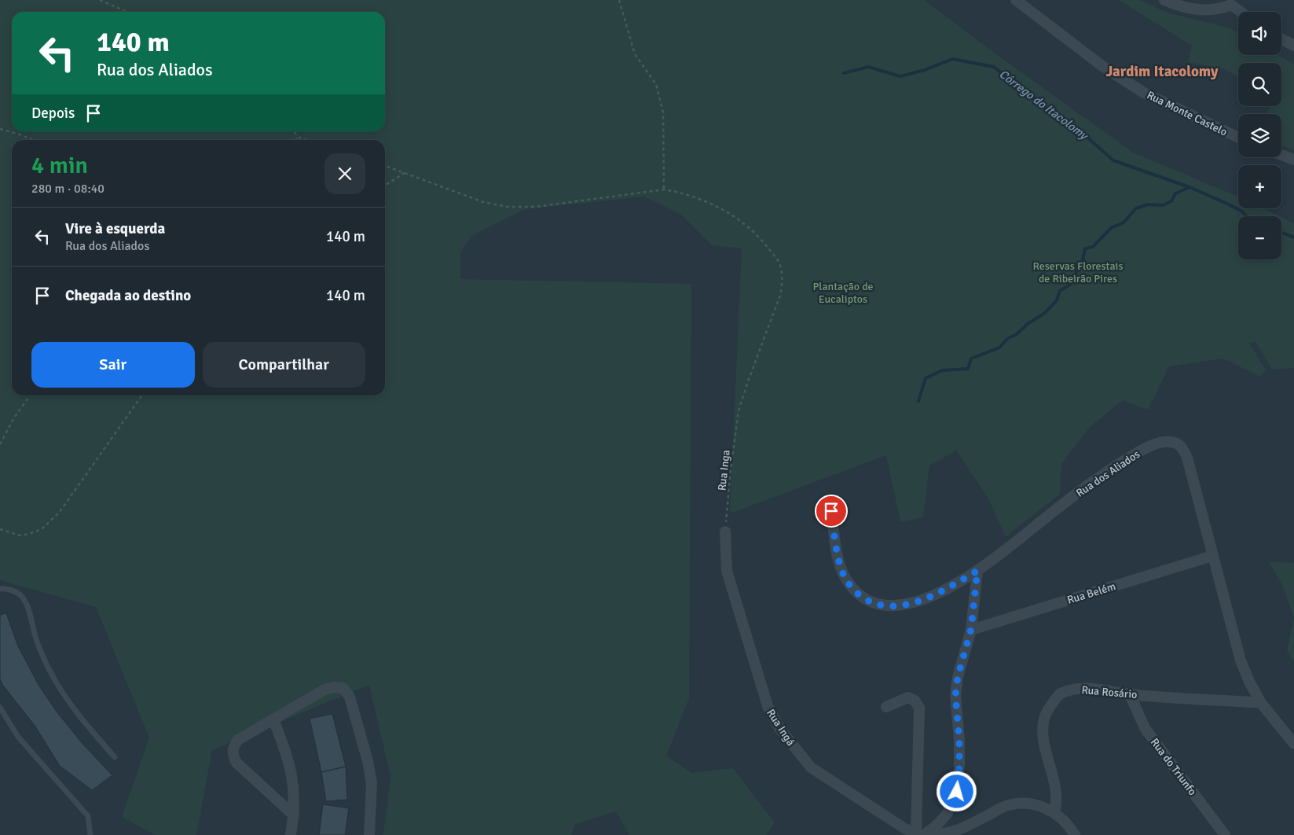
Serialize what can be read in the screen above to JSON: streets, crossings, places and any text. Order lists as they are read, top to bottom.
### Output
{
  "streets": {
    "street": [
      "Rua Monte Castelo",
      "Rua dos Aliados",
      "Rua Belém",
      "Rua Rosário",
      "Rua Ingá",
      "Rua do Triunfo"
    ],
    "path": ["Rua Inga"]
  },
  "crossings": [
    ["Rua Inga", "Rua Ingá"],
    ["Rua dos Aliados", "Rua Belém"],
    ["Rua dos Aliados", "Rua Rosário"],
    ["Rua Rosário", "Rua do Triunfo"]
  ],
  "districts": ["Jardim Itacolomy"],
  "water": ["Córrego do Itacolomy"],
  "parks": ["Reservas Florestais de Ribeirão Pires", "Plantação de Eucaliptos"],
  "page": {
    "map_buttons": ["+", "−"],
    "turn": ["140 m", "Rua dos Aliados"],
    "then": "Depois",
    "heading": ["4 min", "280 m · 08:40"],
    "list": [
      {
        "name": "Vire à esquerda",
        "note": "Rua dos Aliados",
        "value": "140 m"
      },
      {
        "name": "Chegada ao destino",
        "value": "140 m"
      }
    ],
    "buttons": ["Sair", "Compartilhar"]
  }
}
